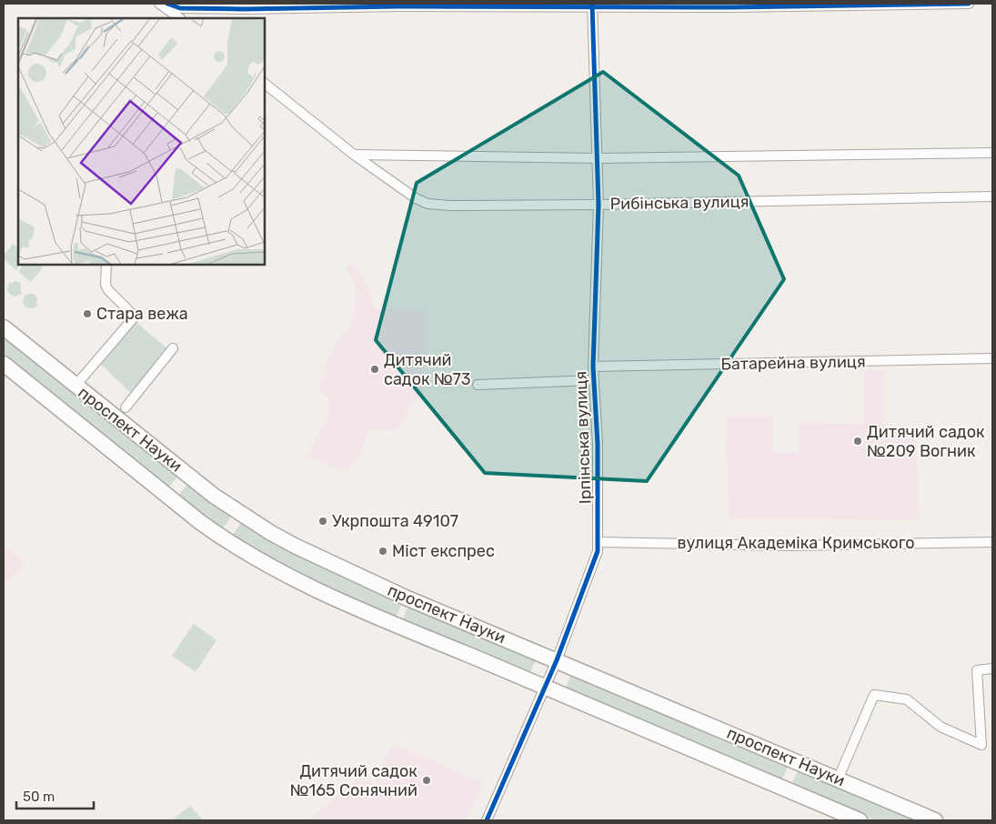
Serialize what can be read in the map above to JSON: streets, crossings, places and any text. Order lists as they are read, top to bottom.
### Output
{
  "streets": {
    "main road": ["проспект Науки"],
    "street": [
      "Рибінська вулиця",
      "Батарейна вулиця",
      "Ірпінська вулиця",
      "вулиця Академіка Кримського"
    ]
  },
  "crossings": [
    ["Рибінська вулиця", "Ірпінська вулиця"],
    ["Батарейна вулиця", "Ірпінська вулиця"],
    ["проспект Науки", "Ірпінська вулиця"],
    ["Ірпінська вулиця", "вулиця Академіка Кримського"]
  ],
  "places": [
    "Стара вежа",
    "Дитячий садок №73",
    "Дитячий садок №209 Вогник",
    "Укрпошта 49107",
    "Міст експрес",
    "Дитячий садок №165 Сонячний"
  ],
  "scale_bar": "50 m"
}
